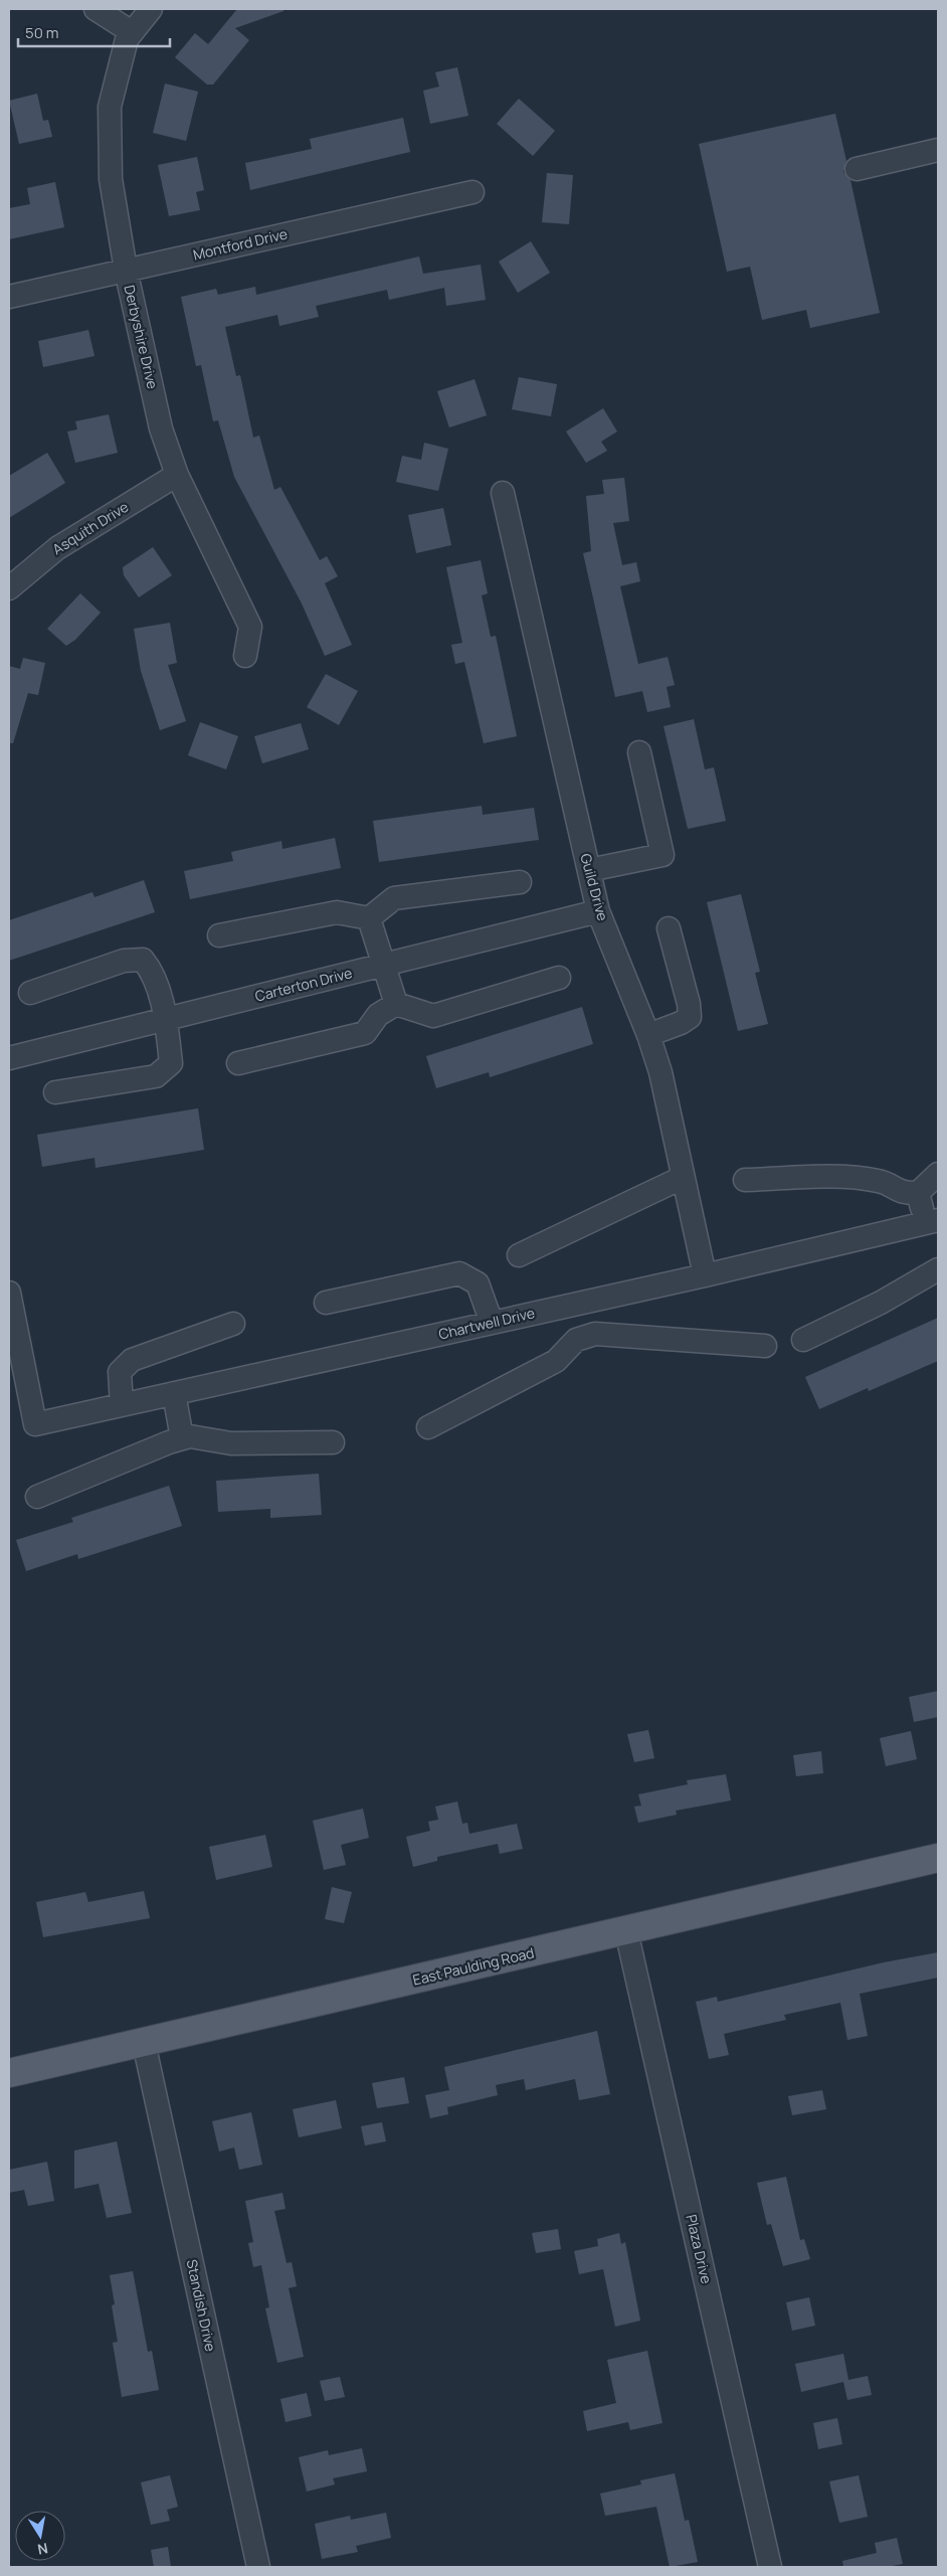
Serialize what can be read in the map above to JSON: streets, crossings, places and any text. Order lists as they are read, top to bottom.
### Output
{
  "streets": {
    "main road": ["East Paulding Road"],
    "street": [
      "Montford Drive",
      "Derbyshire Drive",
      "Asquith Drive",
      "Guild Drive",
      "Carterton Drive",
      "Chartwell Drive",
      "Plaza Drive",
      "Standish Drive"
    ]
  },
  "crossings": [
    ["Montford Drive", "Derbyshire Drive"],
    ["Derbyshire Drive", "Asquith Drive"],
    ["Guild Drive", "Carterton Drive"],
    ["Guild Drive", "Chartwell Drive"],
    ["East Paulding Road", "Plaza Drive"],
    ["East Paulding Road", "Standish Drive"]
  ],
  "scale_bar": "50 m",
  "north": "bottom"
}
